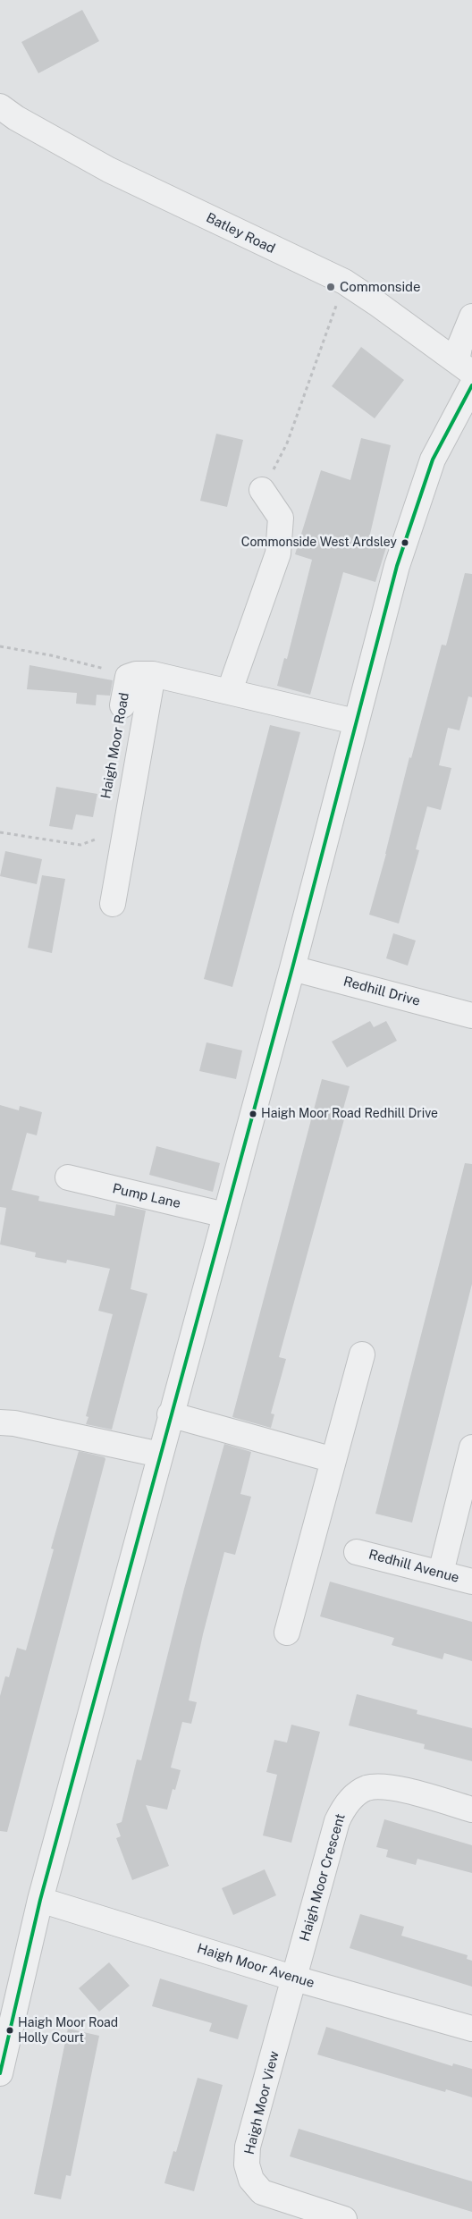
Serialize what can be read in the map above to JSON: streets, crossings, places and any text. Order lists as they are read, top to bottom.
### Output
{
  "streets": {
    "street": [
      "Batley Road",
      "Haigh Moor Road",
      "Redhill Drive",
      "Pump Lane",
      "Redhill Avenue",
      "Haigh Moor Crescent",
      "Haigh Moor Avenue",
      "Haigh Moor View"
    ]
  },
  "crossings": [
    ["Haigh Moor Crescent", "Haigh Moor Avenue"],
    ["Haigh Moor Crescent", "Haigh Moor View"],
    ["Haigh Moor Avenue", "Haigh Moor View"]
  ],
  "places": [
    "Commonside",
    "Commonside West Ardsley",
    "Haigh Moor Road Redhill Drive",
    "Haigh Moor Road Holly Court"
  ]
}
